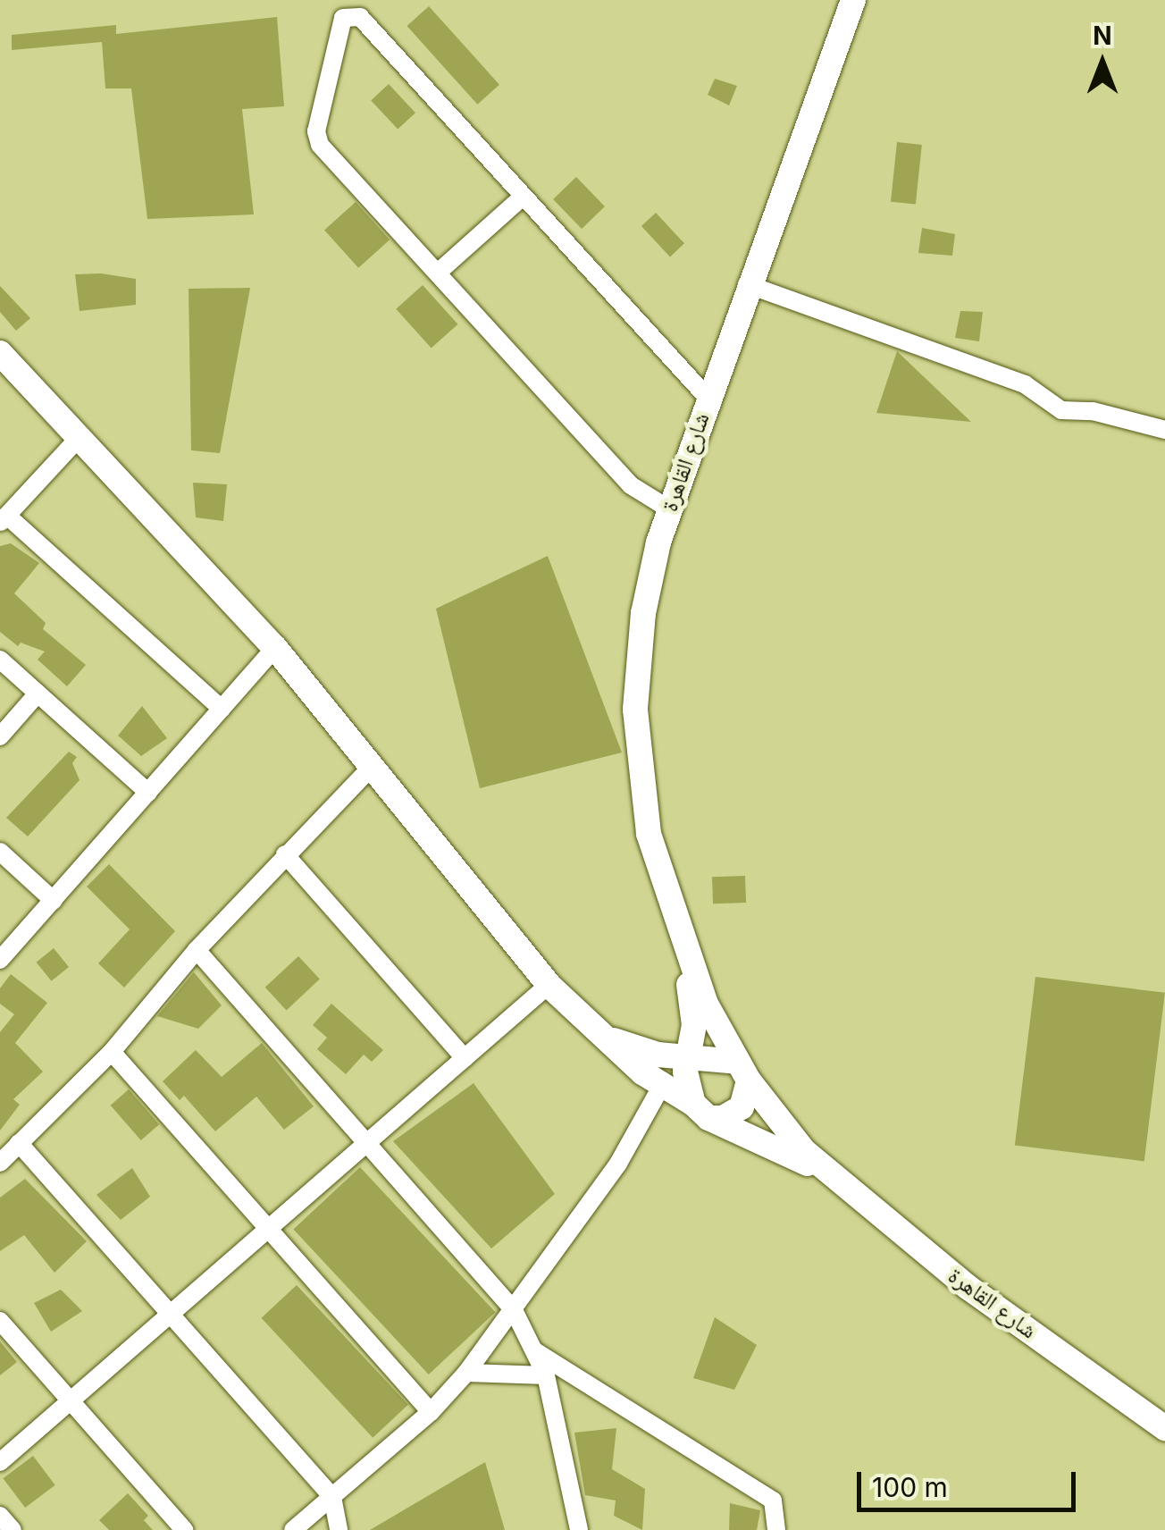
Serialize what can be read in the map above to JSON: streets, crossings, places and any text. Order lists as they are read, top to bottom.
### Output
{
  "streets": {
    "main road": ["شارع القاهرة"]
  },
  "scale_bar": "100 m",
  "north": "top"
}
